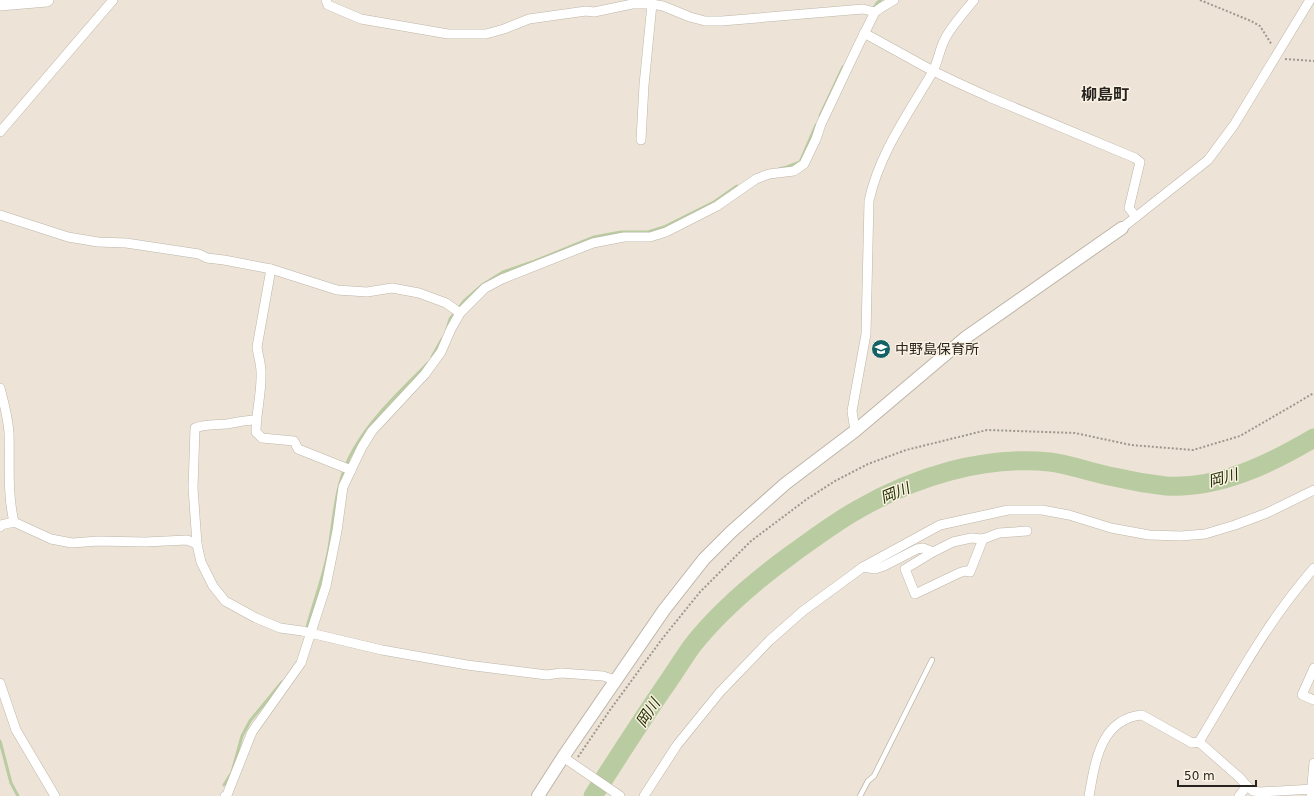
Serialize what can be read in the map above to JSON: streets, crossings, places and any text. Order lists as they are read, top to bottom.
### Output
{
  "districts": ["柳島町"],
  "water": ["岡川"],
  "places": {
    "school or university": ["中野島保育所"]
  },
  "scale_bar": "50 m"
}
